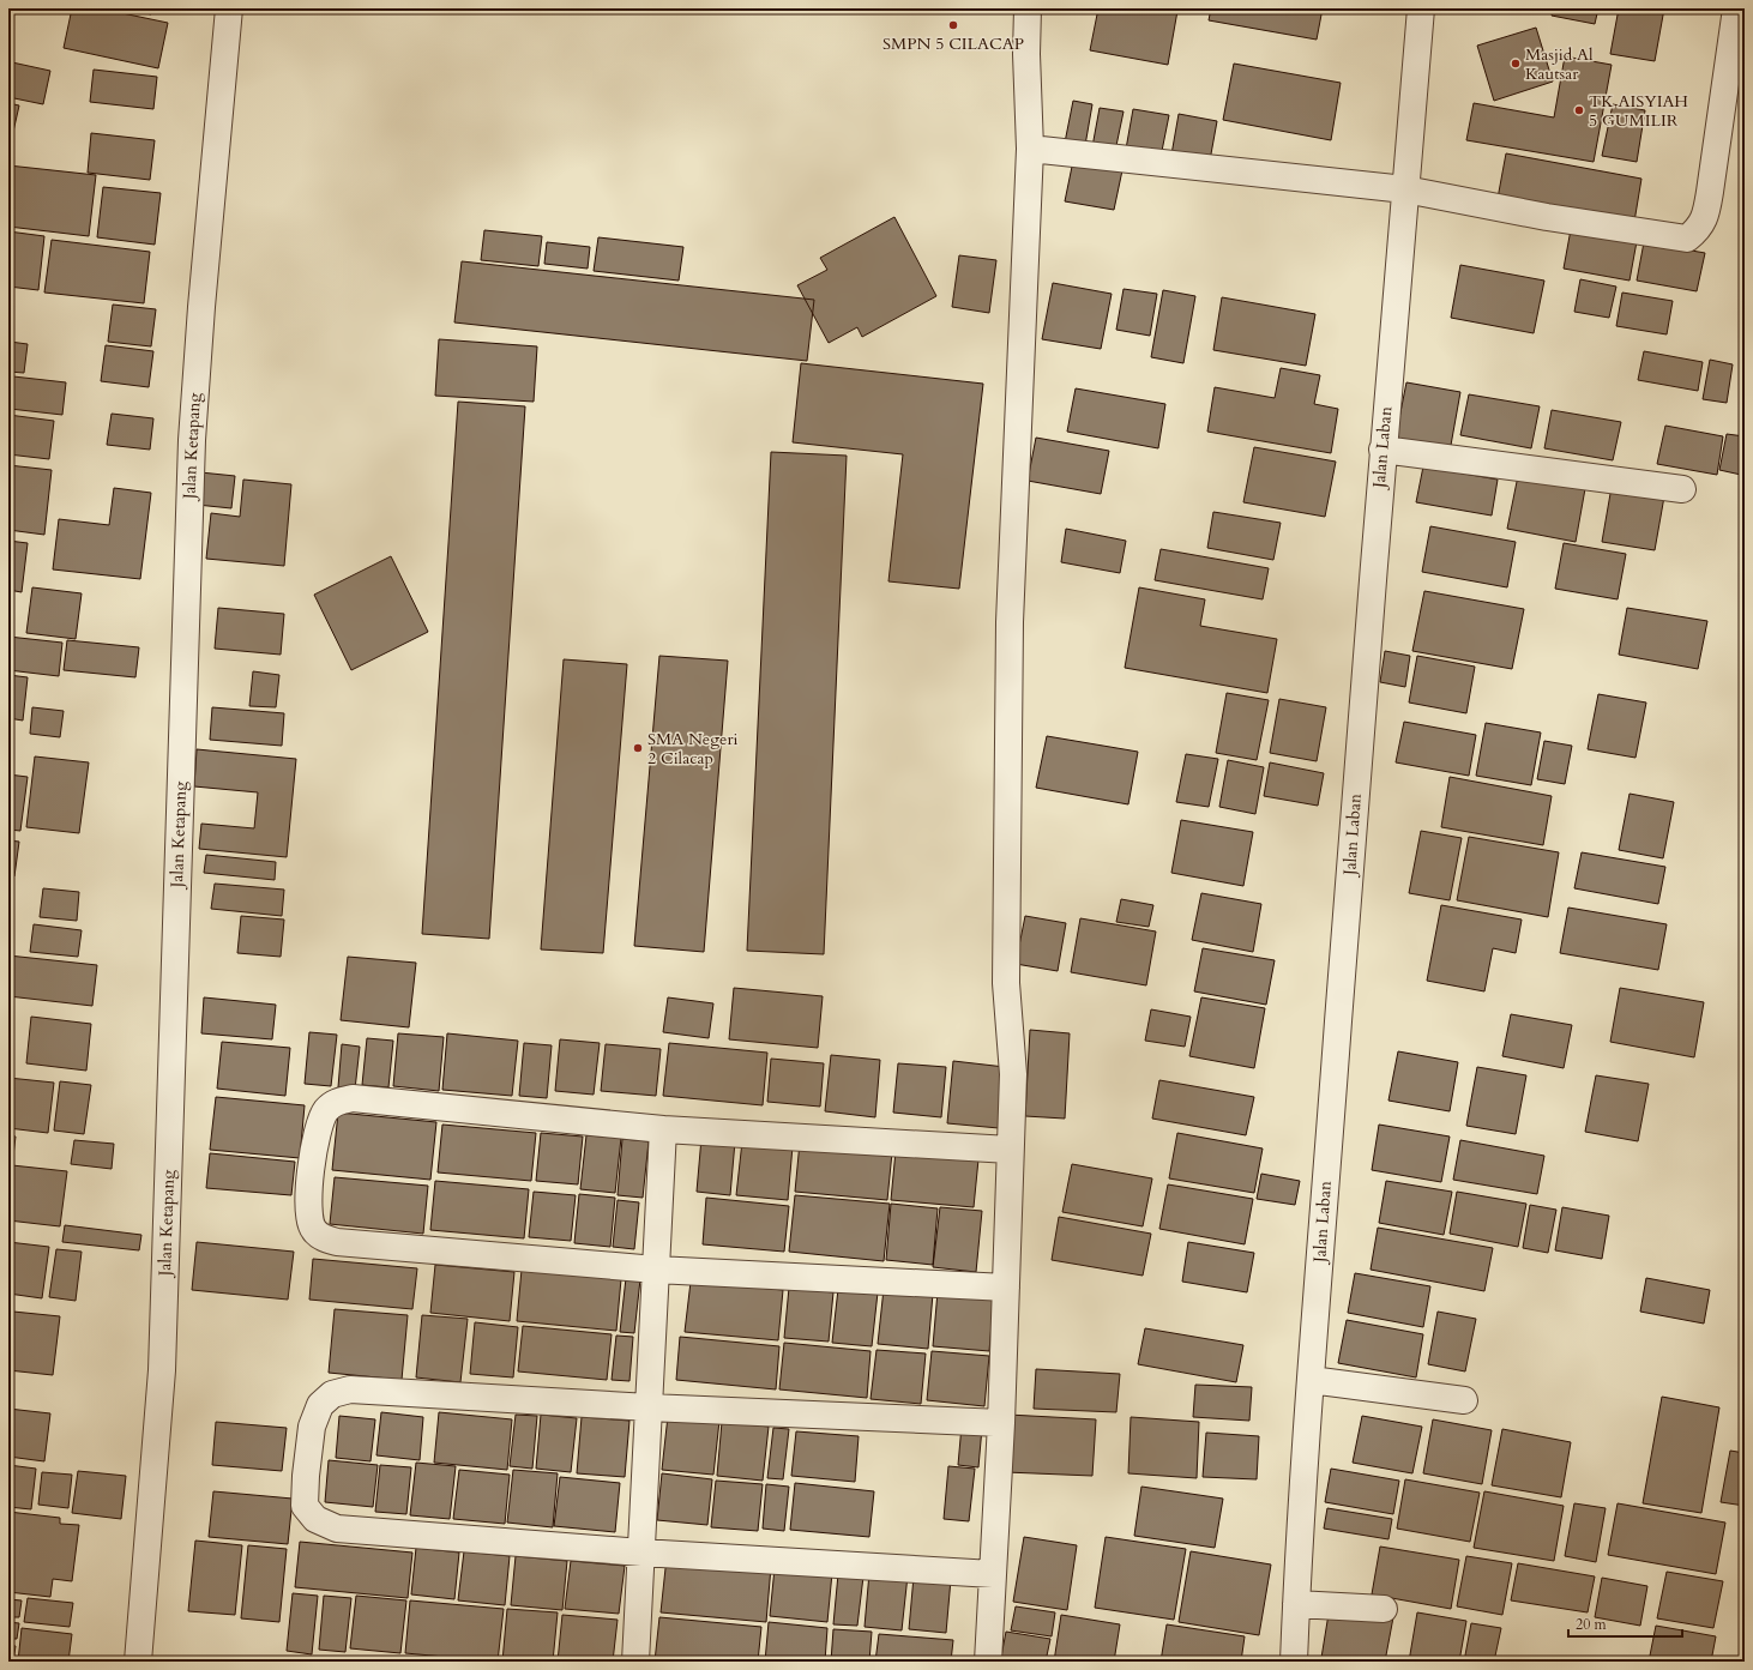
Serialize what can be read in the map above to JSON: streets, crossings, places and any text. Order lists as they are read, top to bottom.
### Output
{
  "streets": {
    "street": ["Jalan Ketapang", "Jalan Laban"]
  },
  "places": [
    "SMPN 5 CILACAP",
    "Masjid Al Kautsar",
    "TK AISYIAH 5 GUMILIR",
    "SMA Negeri 2 Cilacap"
  ],
  "scale_bar": "20 m"
}
